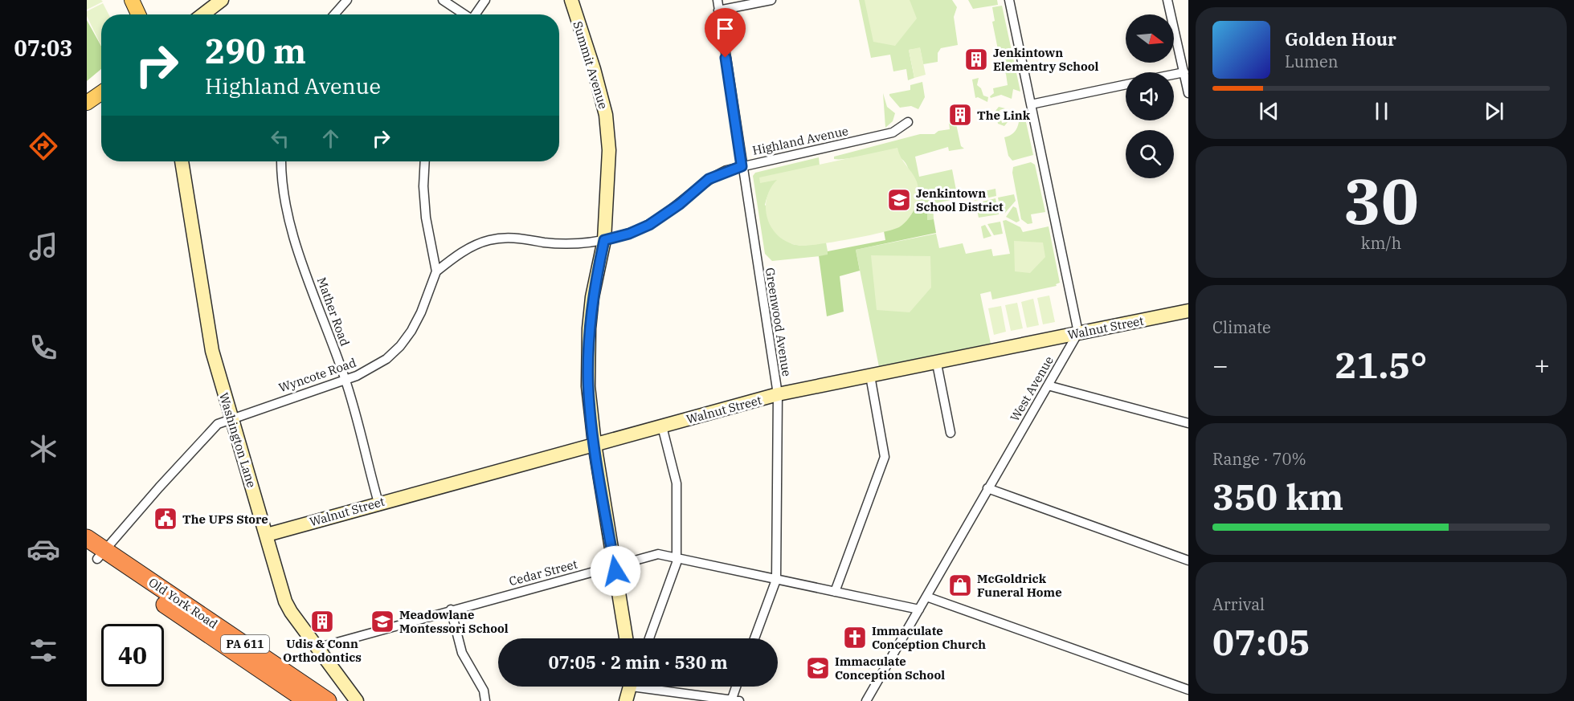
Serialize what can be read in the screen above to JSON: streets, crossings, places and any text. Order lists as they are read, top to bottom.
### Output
{
  "streets": {
    "highway": ["Old York Road", "PA 611"],
    "street": [
      "Summit Avenue",
      "Highland Avenue",
      "Mather Road",
      "Greenwood Avenue",
      "Walnut Street",
      "Wyncote Road",
      "West Avenue",
      "Washington Lane",
      "Cedar Street"
    ]
  },
  "crossings": [
    ["Summit Avenue", "Highland Avenue"],
    ["Summit Avenue", "Walnut Street"],
    ["Summit Avenue", "Cedar Street"],
    ["Highland Avenue", "Greenwood Avenue"],
    ["Highland Avenue", "Wyncote Road"],
    ["Mather Road", "Walnut Street"],
    ["Mather Road", "Wyncote Road"],
    ["Greenwood Avenue", "Walnut Street"],
    ["Greenwood Avenue", "Cedar Street"],
    ["Walnut Street", "West Avenue"],
    ["Walnut Street", "Washington Lane"],
    ["Wyncote Road", "Washington Lane"],
    ["Wyncote Road", "Old York Road"],
    ["West Avenue", "Cedar Street"],
    ["Washington Lane", "Cedar Street"]
  ],
  "places": {
    "building": ["Jenkintown Elementry School", "The Link", "Udis & Conn Orthodontics"],
    "school or university": ["Jenkintown School District", "Meadowlane Montessori School", "Immaculate Conception School"],
    "public building": ["The UPS Store"],
    "shop": ["McGoldrick Funeral Home"],
    "church": ["Immaculate Conception Church"]
  },
  "north": "right",
  "page": {
    "tabs": "07:03",
    "turn": ["290 m", "Highland Avenue"],
    "song": ["Golden Hour", "Lumen"],
    "tile": [
      ["30", "km/h"],
      "Climate",
      ["Range · 70%", "350 km"],
      ["Arrival", "07:05"]
    ],
    "heat": ["−", "21.5°", "+"],
    "limit": "40",
    "trip": "07:05 · 2 min · 530 m"
  }
}
